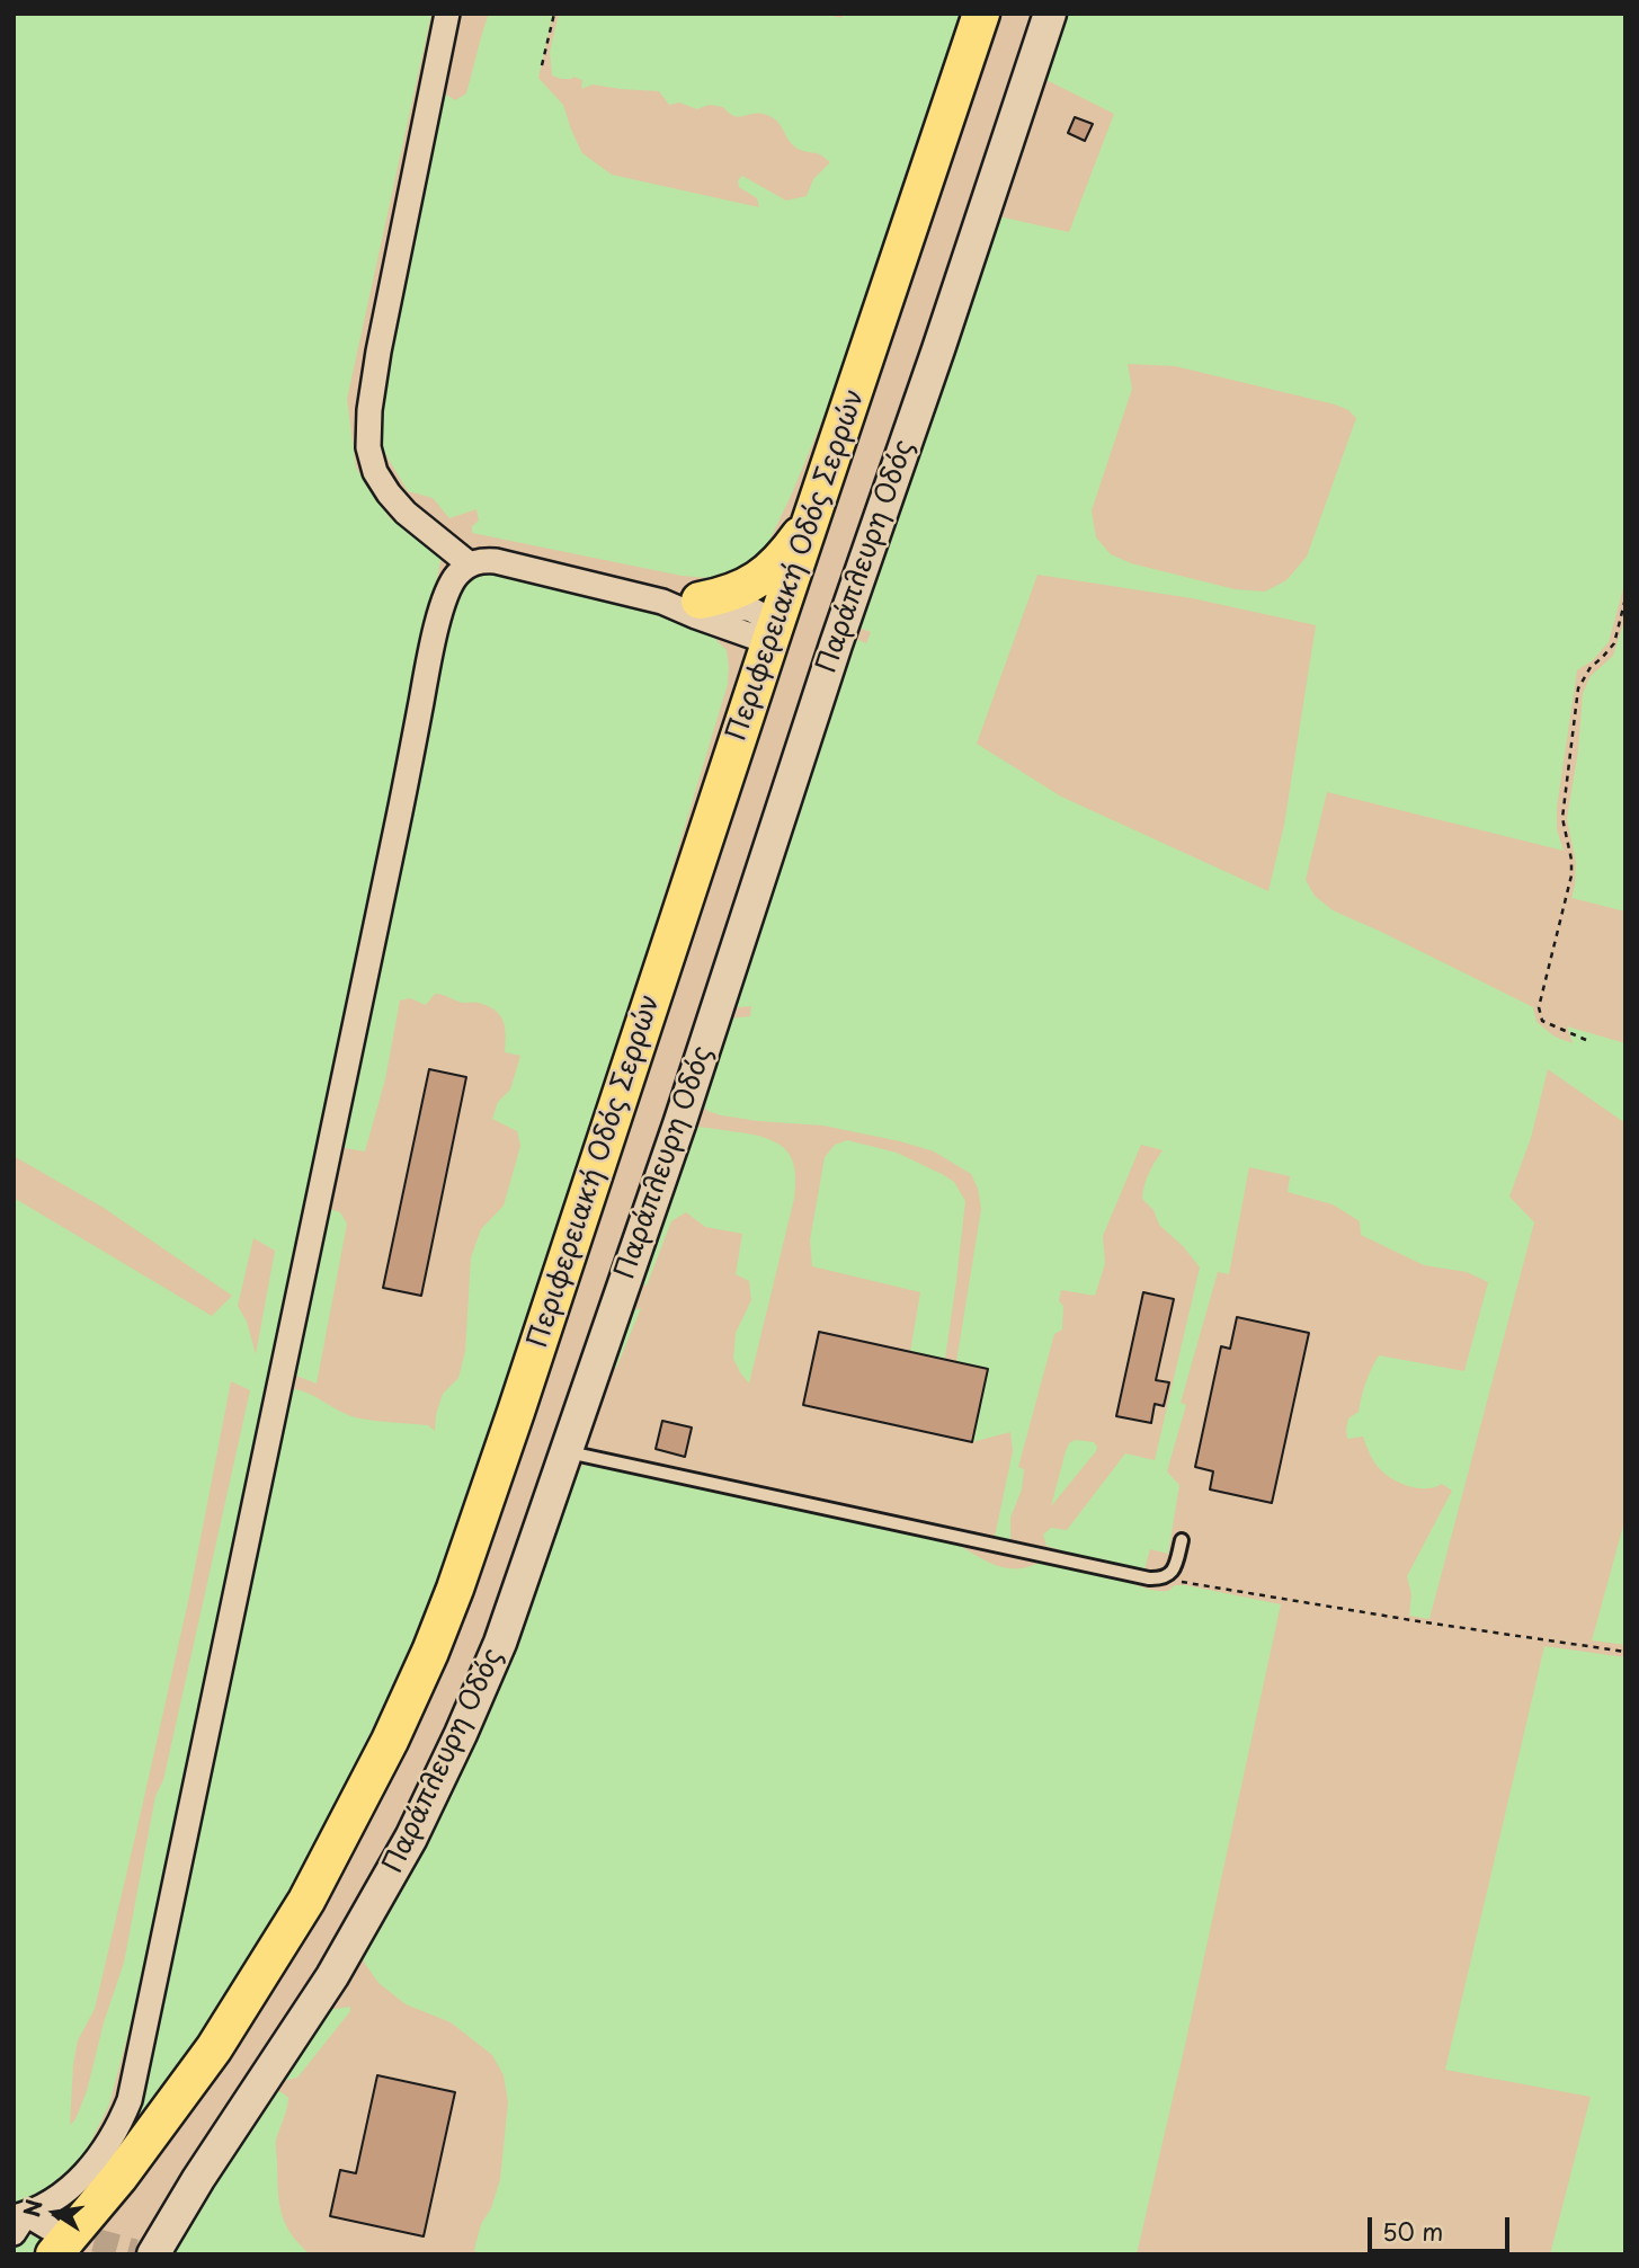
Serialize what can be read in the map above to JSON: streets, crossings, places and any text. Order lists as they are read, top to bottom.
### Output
{
  "streets": {
    "main road": ["Περιφερειακή Οδός Σερρών"],
    "street": ["Παράπλευρη Οδός"]
  },
  "scale_bar": "50 m",
  "north": "left"
}
